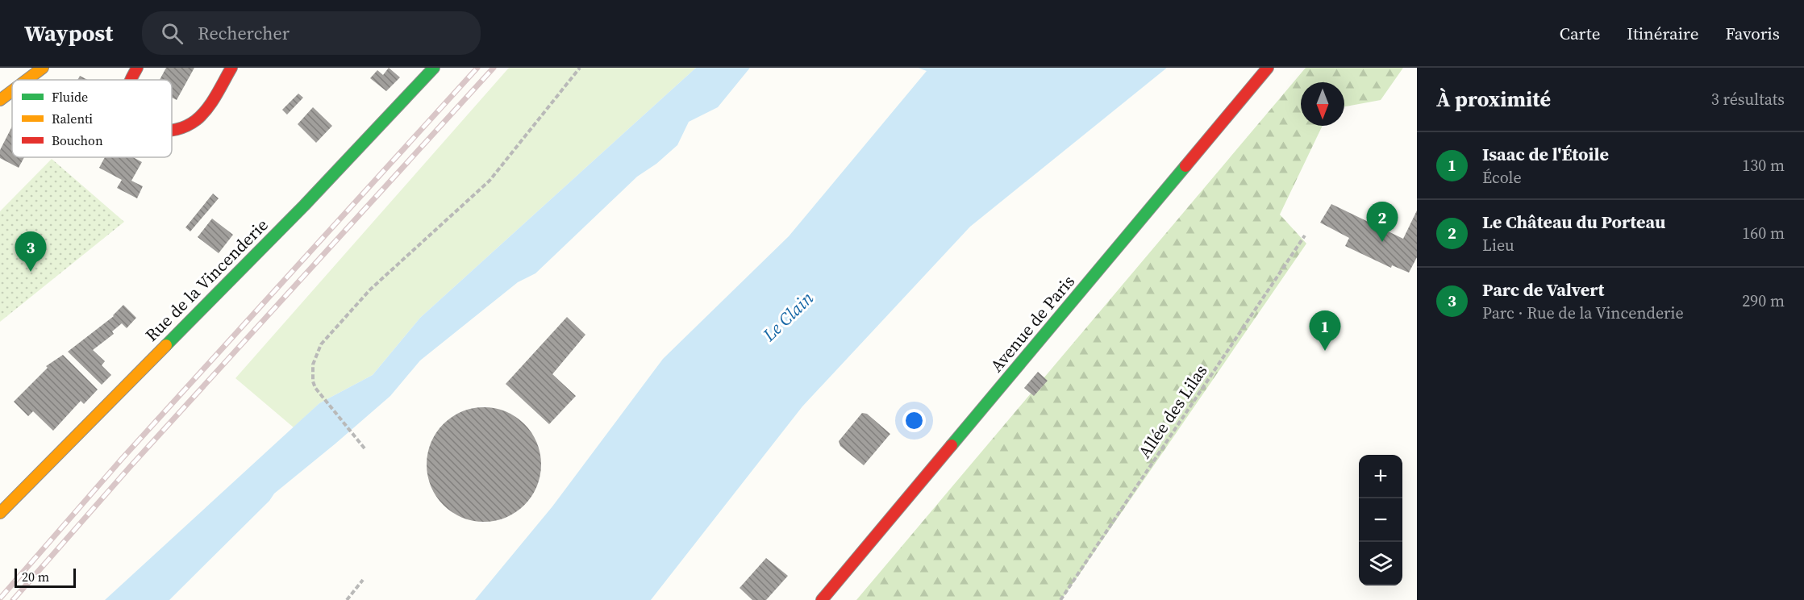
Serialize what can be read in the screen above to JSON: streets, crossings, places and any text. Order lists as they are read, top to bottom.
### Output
{
  "streets": {
    "main road": ["Rue de la Vincenderie", "Avenue de Paris"],
    "path": ["Allée des Lilas"]
  },
  "water": ["Le Clain"],
  "legend": ["Fluide", "Ralenti", "Bouchon"],
  "scale_bar": "20 m",
  "north": "bottom",
  "page": {
    "header": "Waypost",
    "search": "Rechercher",
    "nav": ["Carte", "Itinéraire", "Favoris"],
    "heading": ["À proximité", "3 résultats"],
    "list": [
      {
        "mark": "1",
        "name": "Isaac de l'Étoile",
        "note": "École",
        "value": "130 m"
      },
      {
        "mark": "2",
        "name": "Le Château du Porteau",
        "note": "Lieu",
        "value": "160 m"
      },
      {
        "mark": "3",
        "name": "Parc de Valvert",
        "note": "Parc · Rue de la Vincenderie",
        "value": "290 m"
      }
    ],
    "pins": ["2", "3", "1"],
    "map_buttons": ["+", "−"],
    "scale": "20 m"
  }
}
